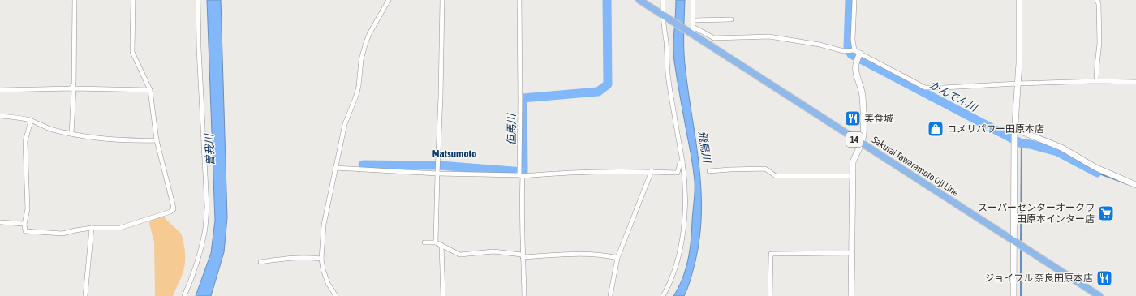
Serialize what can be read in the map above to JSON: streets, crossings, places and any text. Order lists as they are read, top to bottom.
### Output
{
  "streets": {
    "main road": ["14", "Sakurai Tawaramoto Oji Line"]
  },
  "districts": ["Matsumoto"],
  "water": [
    "かんでん川",
    "但馬川",
    "飛鳥川",
    "曽我川"
  ],
  "places": {
    "restaurant": ["美食城", "ジョイフル 奈良田原本店"],
    "shop": ["コメリパワー田原本店"],
    "supermarket": ["スーパーセンターオークワ 田原本インター店"]
  }
}
